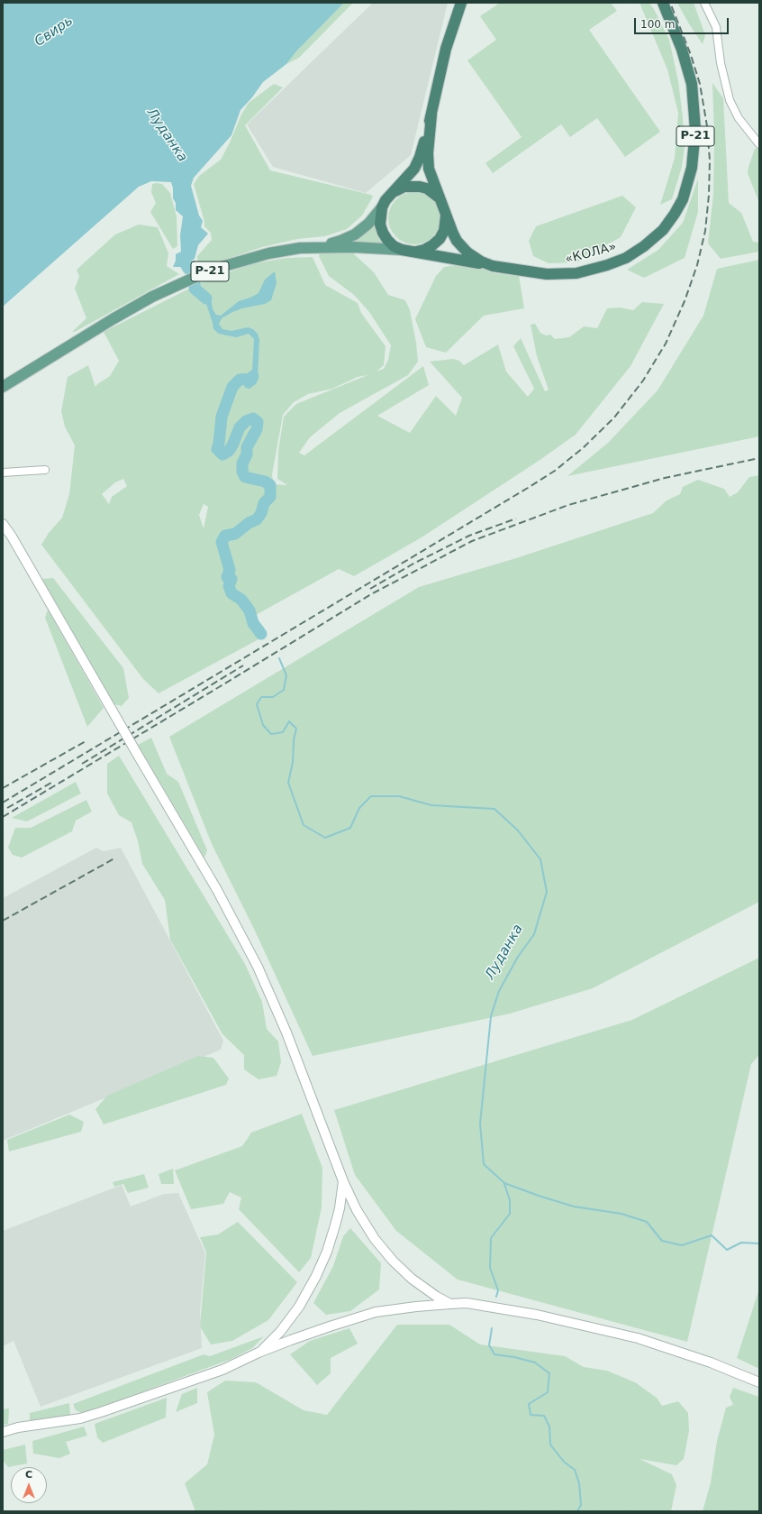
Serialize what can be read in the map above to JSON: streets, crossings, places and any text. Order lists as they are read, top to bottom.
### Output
{
  "streets": {
    "highway": ["Р-21", "«КОЛА»"]
  },
  "crossings": [
    ["Р-21", "«КОЛА»"]
  ],
  "water": ["Свирь", "Луданка"],
  "scale_bar": "100 m",
  "north": "top"
}
